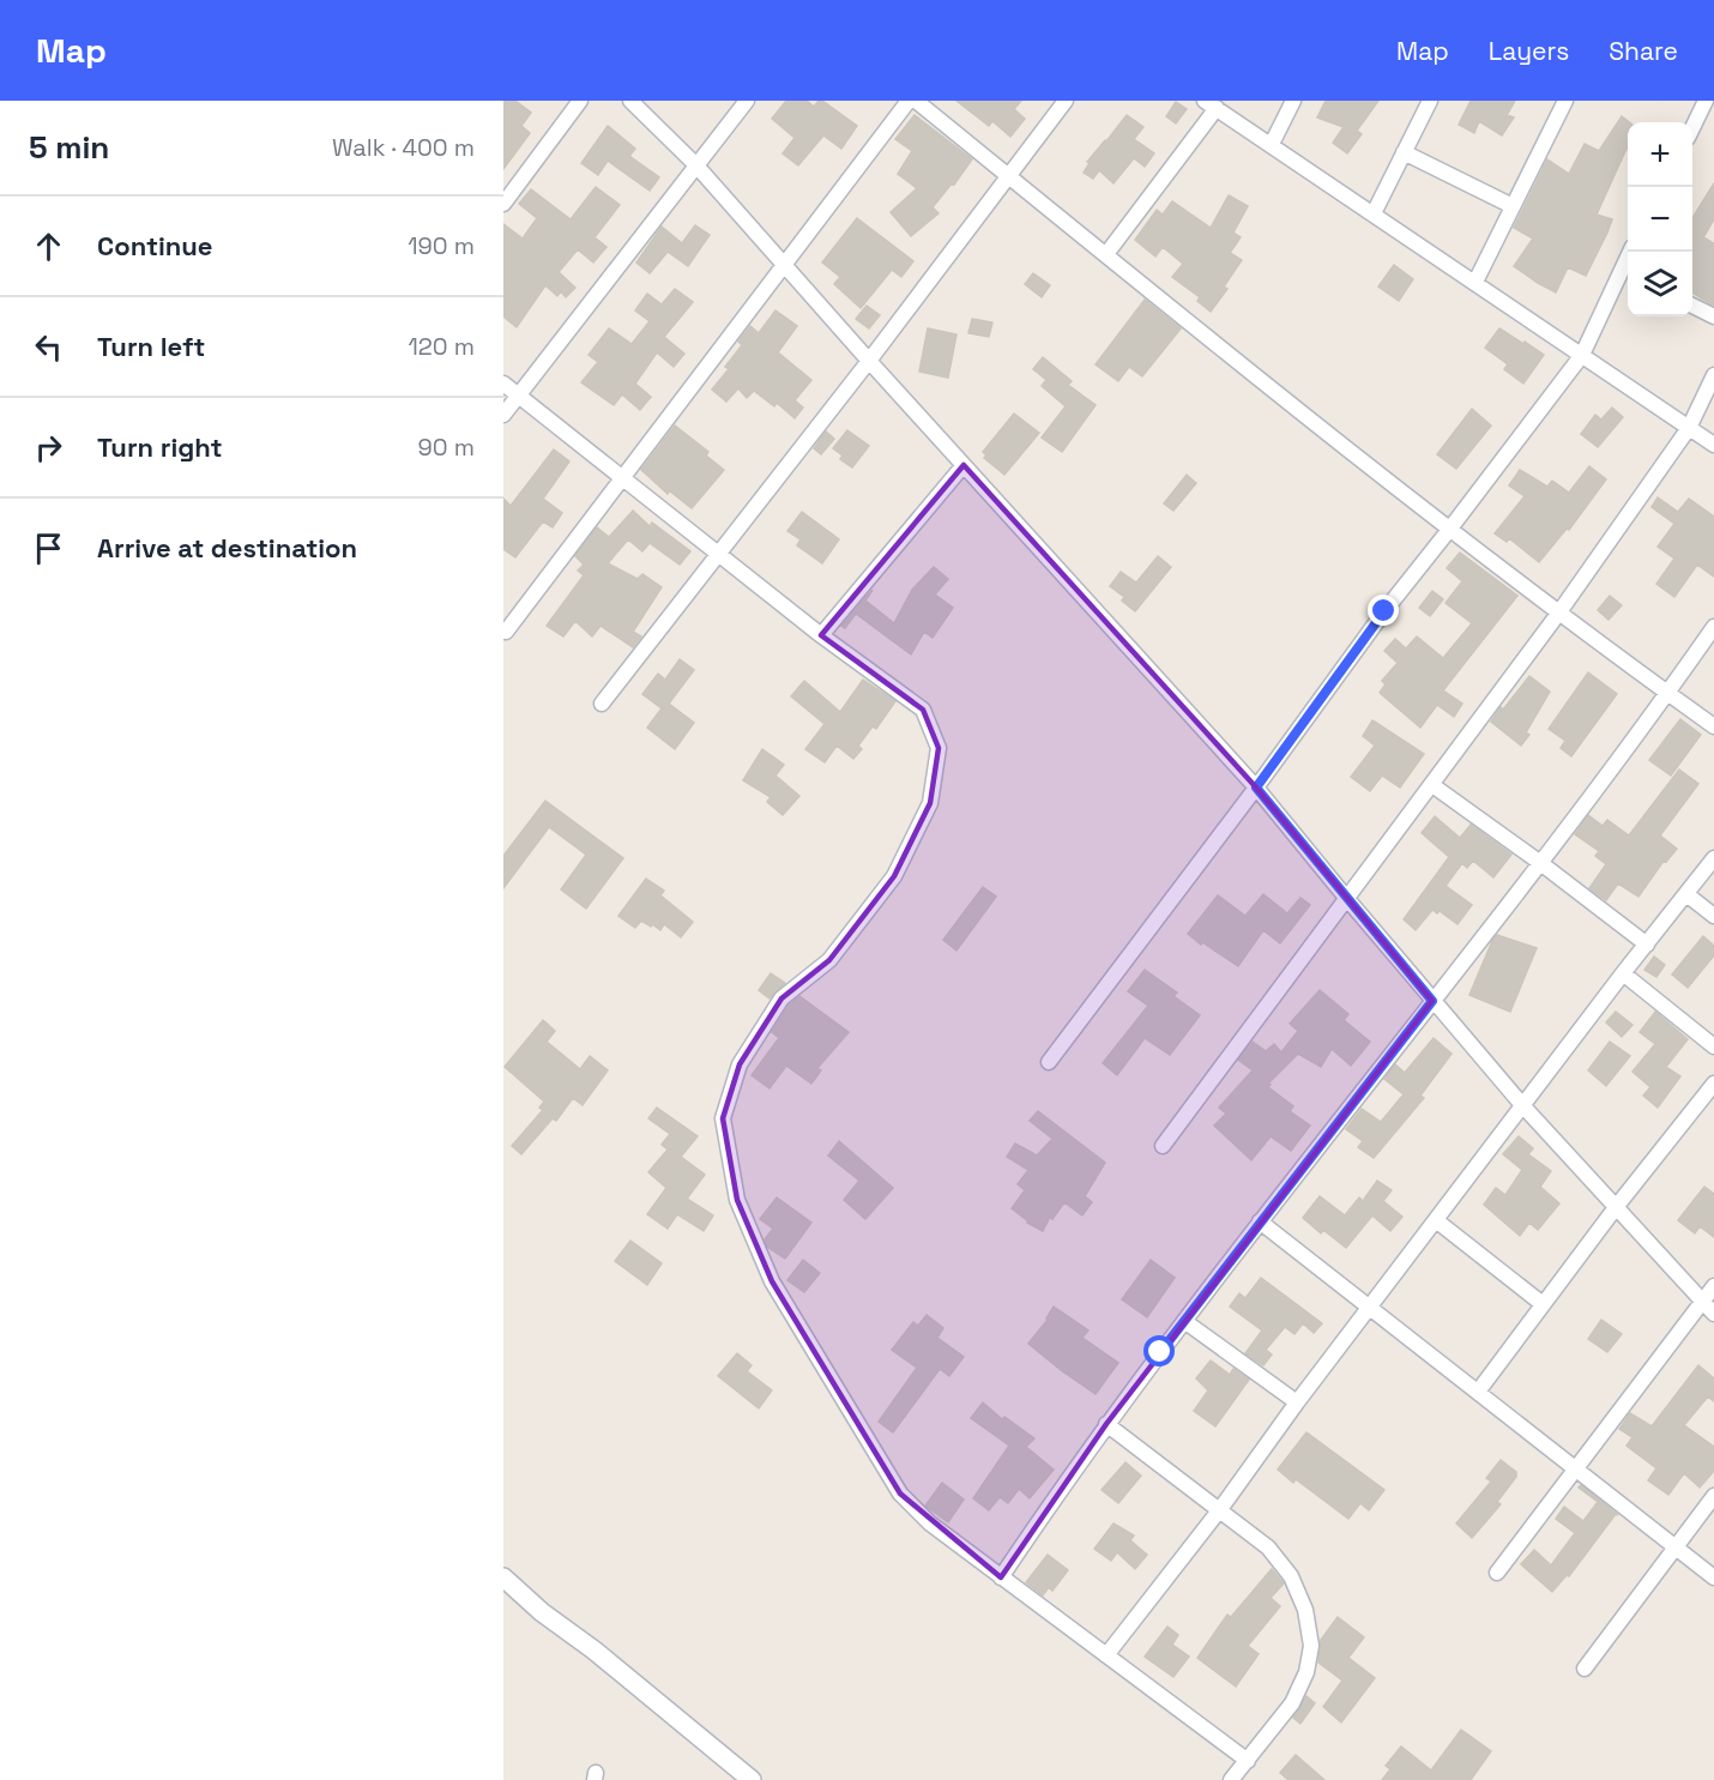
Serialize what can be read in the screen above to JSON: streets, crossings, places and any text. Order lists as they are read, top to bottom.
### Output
{
  "page": {
    "header": "Map",
    "nav": ["Map", "Layers", "Share"],
    "heading": ["5 min", "Walk · 400 m"],
    "map_buttons": ["+", "−"],
    "list": [
      ["Continue", "190 m"],
      ["Turn left", "120 m"],
      ["Turn right", "90 m"],
      "Arrive at destination"
    ]
  }
}
